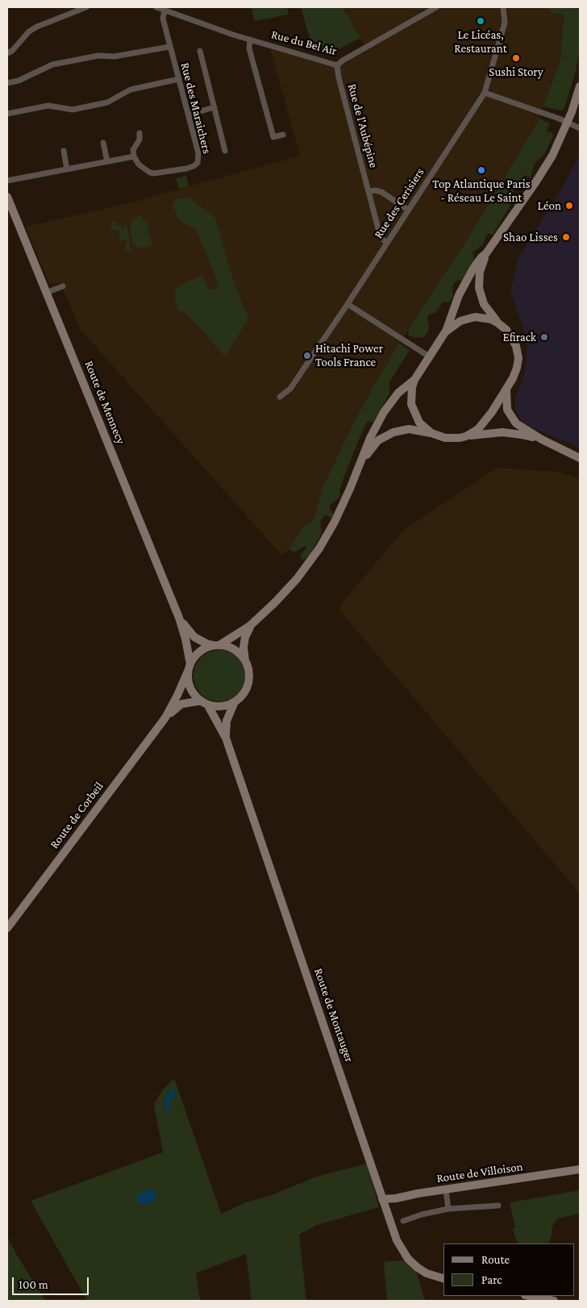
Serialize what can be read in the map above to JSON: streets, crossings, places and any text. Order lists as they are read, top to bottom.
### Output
{
  "streets": {
    "main road": [
      "Route de Mennecy",
      "Route de Corbeil",
      "Route de Montauger",
      "Route de Villoison"
    ],
    "street": [
      "Rue du Bel Air",
      "Rue des Maraichers",
      "Rue de l'Aubépine",
      "Rue des Cerisiers"
    ]
  },
  "crossings": [
    ["Rue du Bel Air", "Rue des Maraichers"],
    ["Rue du Bel Air", "Rue de l'Aubépine"],
    ["Rue de l'Aubépine", "Rue des Cerisiers"],
    ["Route de Mennecy", "Route de Corbeil"],
    ["Route de Mennecy", "Route de Montauger"],
    ["Route de Corbeil", "Route de Montauger"],
    ["Route de Montauger", "Route de Villoison"]
  ],
  "places": [
    "Le Licéas, Restaurant",
    "Sushi Story",
    "Top Atlantique Paris - Réseau Le Saint",
    "Léon",
    "Shao Lisses",
    "Efirack",
    "Hitachi Power Tools France"
  ],
  "legend": ["Route", "Parc"],
  "scale_bar": "100 m"
}
